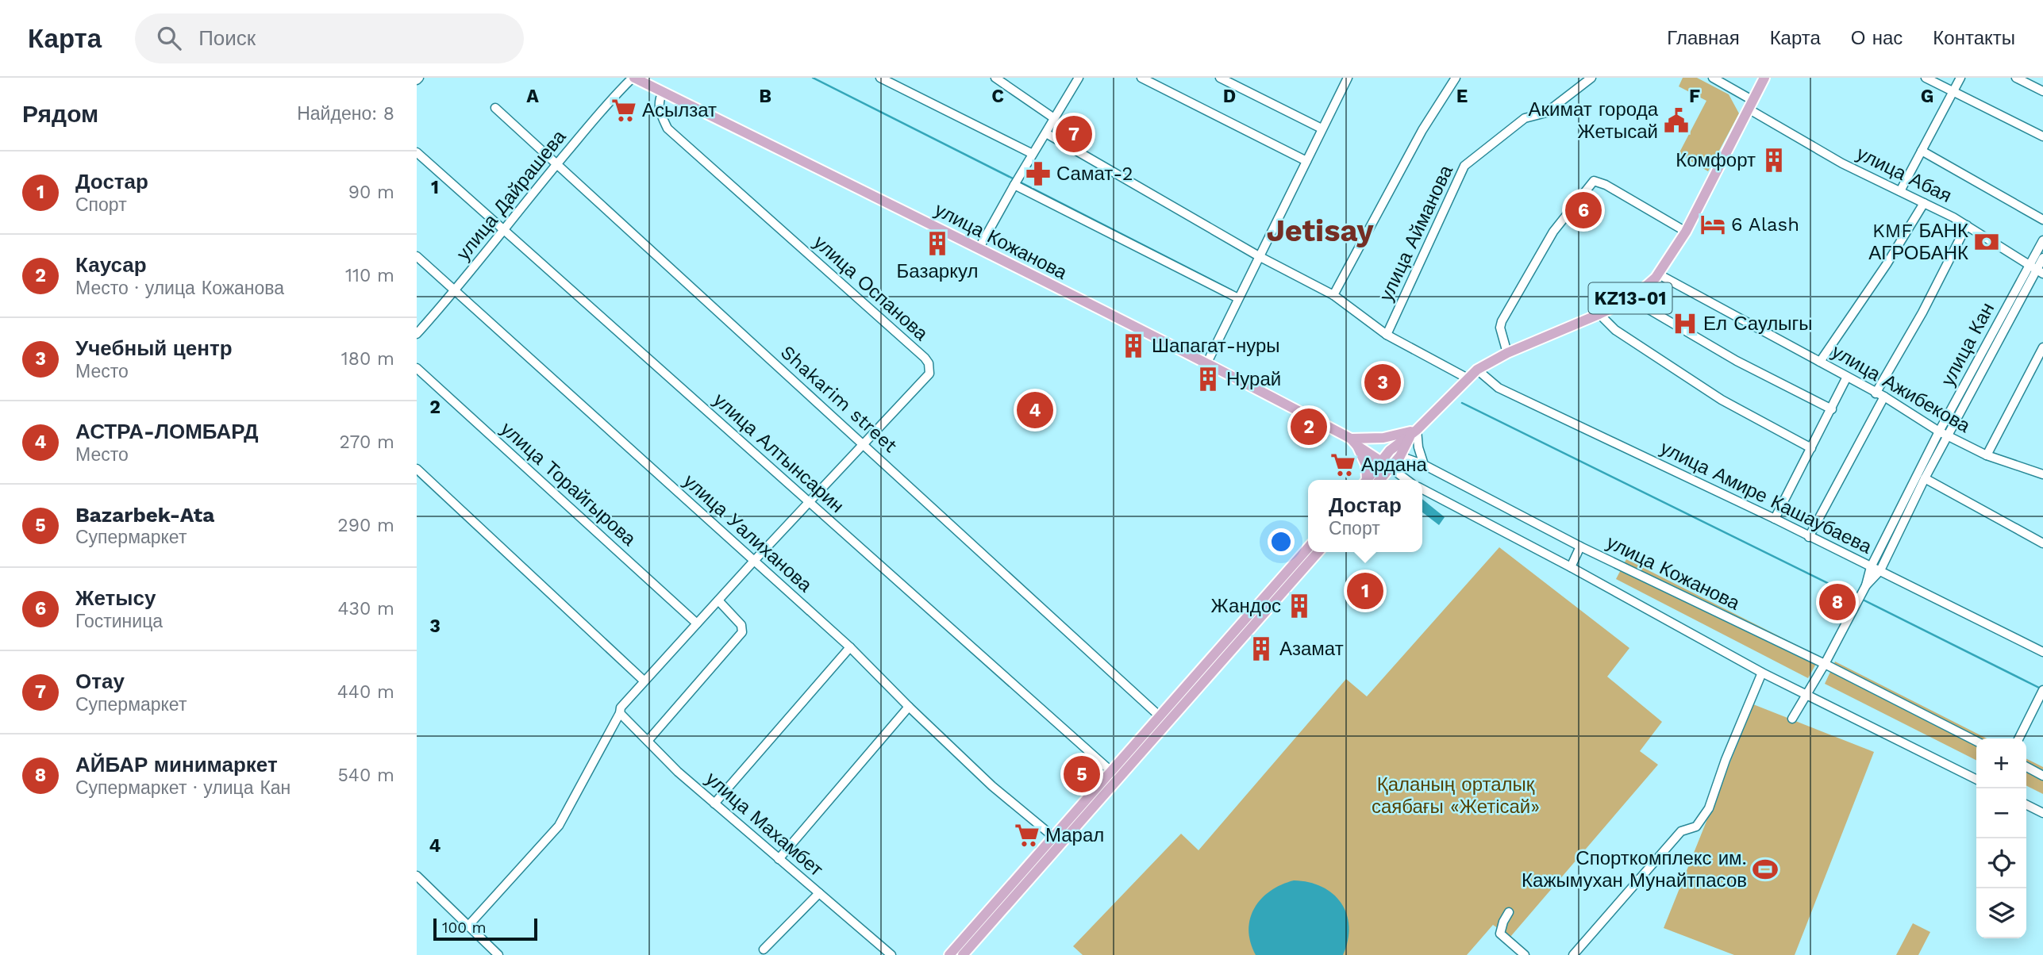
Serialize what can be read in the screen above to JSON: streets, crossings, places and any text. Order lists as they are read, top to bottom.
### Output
{
  "streets": {
    "main road": ["улица Кожанова", "KZ13-01"],
    "street": [
      "улица Абая",
      "улица Дайрашева",
      "улица Айманова",
      "улица Оспанова",
      "улица Кан",
      "улица Ажибекова",
      "Shakarim street",
      "улица Алтынсарин",
      "улица Торайгырова",
      "улица Амире Кашаубаева",
      "улица Уалиханова",
      "улица Махамбет"
    ]
  },
  "crossings": [
    ["улица Абая", "KZ13-01"],
    ["улица Абая", "улица Кан"],
    ["улица Дайрашева", "улица Кожанова"],
    ["улица Дайрашева", "Shakarim street"],
    ["улица Дайрашева", "улица Алтынсарин"],
    ["улица Дайрашева", "улица Уалиханова"],
    ["улица Кожанова", "улица Оспанова"],
    ["улица Кожанова", "KZ13-01"],
    ["улица Кожанова", "улица Кан"],
    ["улица Оспанова", "Shakarim street"],
    ["улица Оспанова", "улица Алтынсарин"],
    ["улица Оспанова", "улица Торайгырова"],
    ["улица Оспанова", "улица Уалиханова"],
    ["улица Оспанова", "улица Махамбет"],
    ["KZ13-01", "улица Ажибекова"],
    ["KZ13-01", "улица Амире Кашаубаева"],
    ["улица Кан", "улица Ажибекова"],
    ["улица Кан", "улица Амире Кашаубаева"]
  ],
  "districts": ["Jetisay"],
  "parks": ["Қаланың орталық саябағы «Жетісай»"],
  "places": {
    "supermarket": ["Асылзат", "Ардана", "Марал"],
    "public building": ["Акимат города Жетысай"],
    "building": [
      "Комфорт",
      "Базаркул",
      "Шапагат-нуры",
      "Нурай",
      "Жандос",
      "Азамат"
    ],
    "pharmacy": ["Самат-2"],
    "hotel": ["6 Alash"],
    "bank": ["KMF БАНК АГРОБАНК"],
    "hospital": ["Ел Саулыгы"],
    "sports": ["Спорткомплекс им. Кажымухан Мунайтпасов"]
  },
  "scale_bar": "100 m",
  "page": {
    "header": "Карта",
    "search": "Поиск",
    "nav": [
      "Главная",
      "Карта",
      "О нас",
      "Контакты"
    ],
    "heading": ["Рядом", "Найдено: 8"],
    "pins": [
      "7",
      "6",
      "3",
      "4",
      "2",
      "1",
      "8",
      "5"
    ],
    "list": [
      {
        "mark": "1",
        "name": "Достар",
        "note": "Спорт",
        "value": "90 m"
      },
      {
        "mark": "2",
        "name": "Каусар",
        "note": "Место · улица Кожанова",
        "value": "110 m"
      },
      {
        "mark": "3",
        "name": "Учебный центр",
        "note": "Место",
        "value": "180 m"
      },
      {
        "mark": "4",
        "name": "АСТРА-ЛОМБАРД",
        "note": "Место",
        "value": "270 m"
      },
      {
        "mark": "5",
        "name": "Bazarbek-Ata",
        "note": "Супермаркет",
        "value": "290 m"
      },
      {
        "mark": "6",
        "name": "Жетысу",
        "note": "Гостиница",
        "value": "430 m"
      },
      {
        "mark": "7",
        "name": "Отау",
        "note": "Супермаркет",
        "value": "440 m"
      },
      {
        "mark": "8",
        "name": "АЙБАР минимаркет",
        "note": "Супермаркет · улица Кан",
        "value": "540 m"
      }
    ],
    "popup": ["Достар", "Спорт"],
    "map_buttons": ["+", "−"],
    "scale": "100 m"
  },
  "grid": {
    "columns": [
      "A",
      "B",
      "C",
      "D",
      "E",
      "F",
      "G"
    ],
    "rows": [
      "1",
      "2",
      "3",
      "4"
    ]
  }
}
